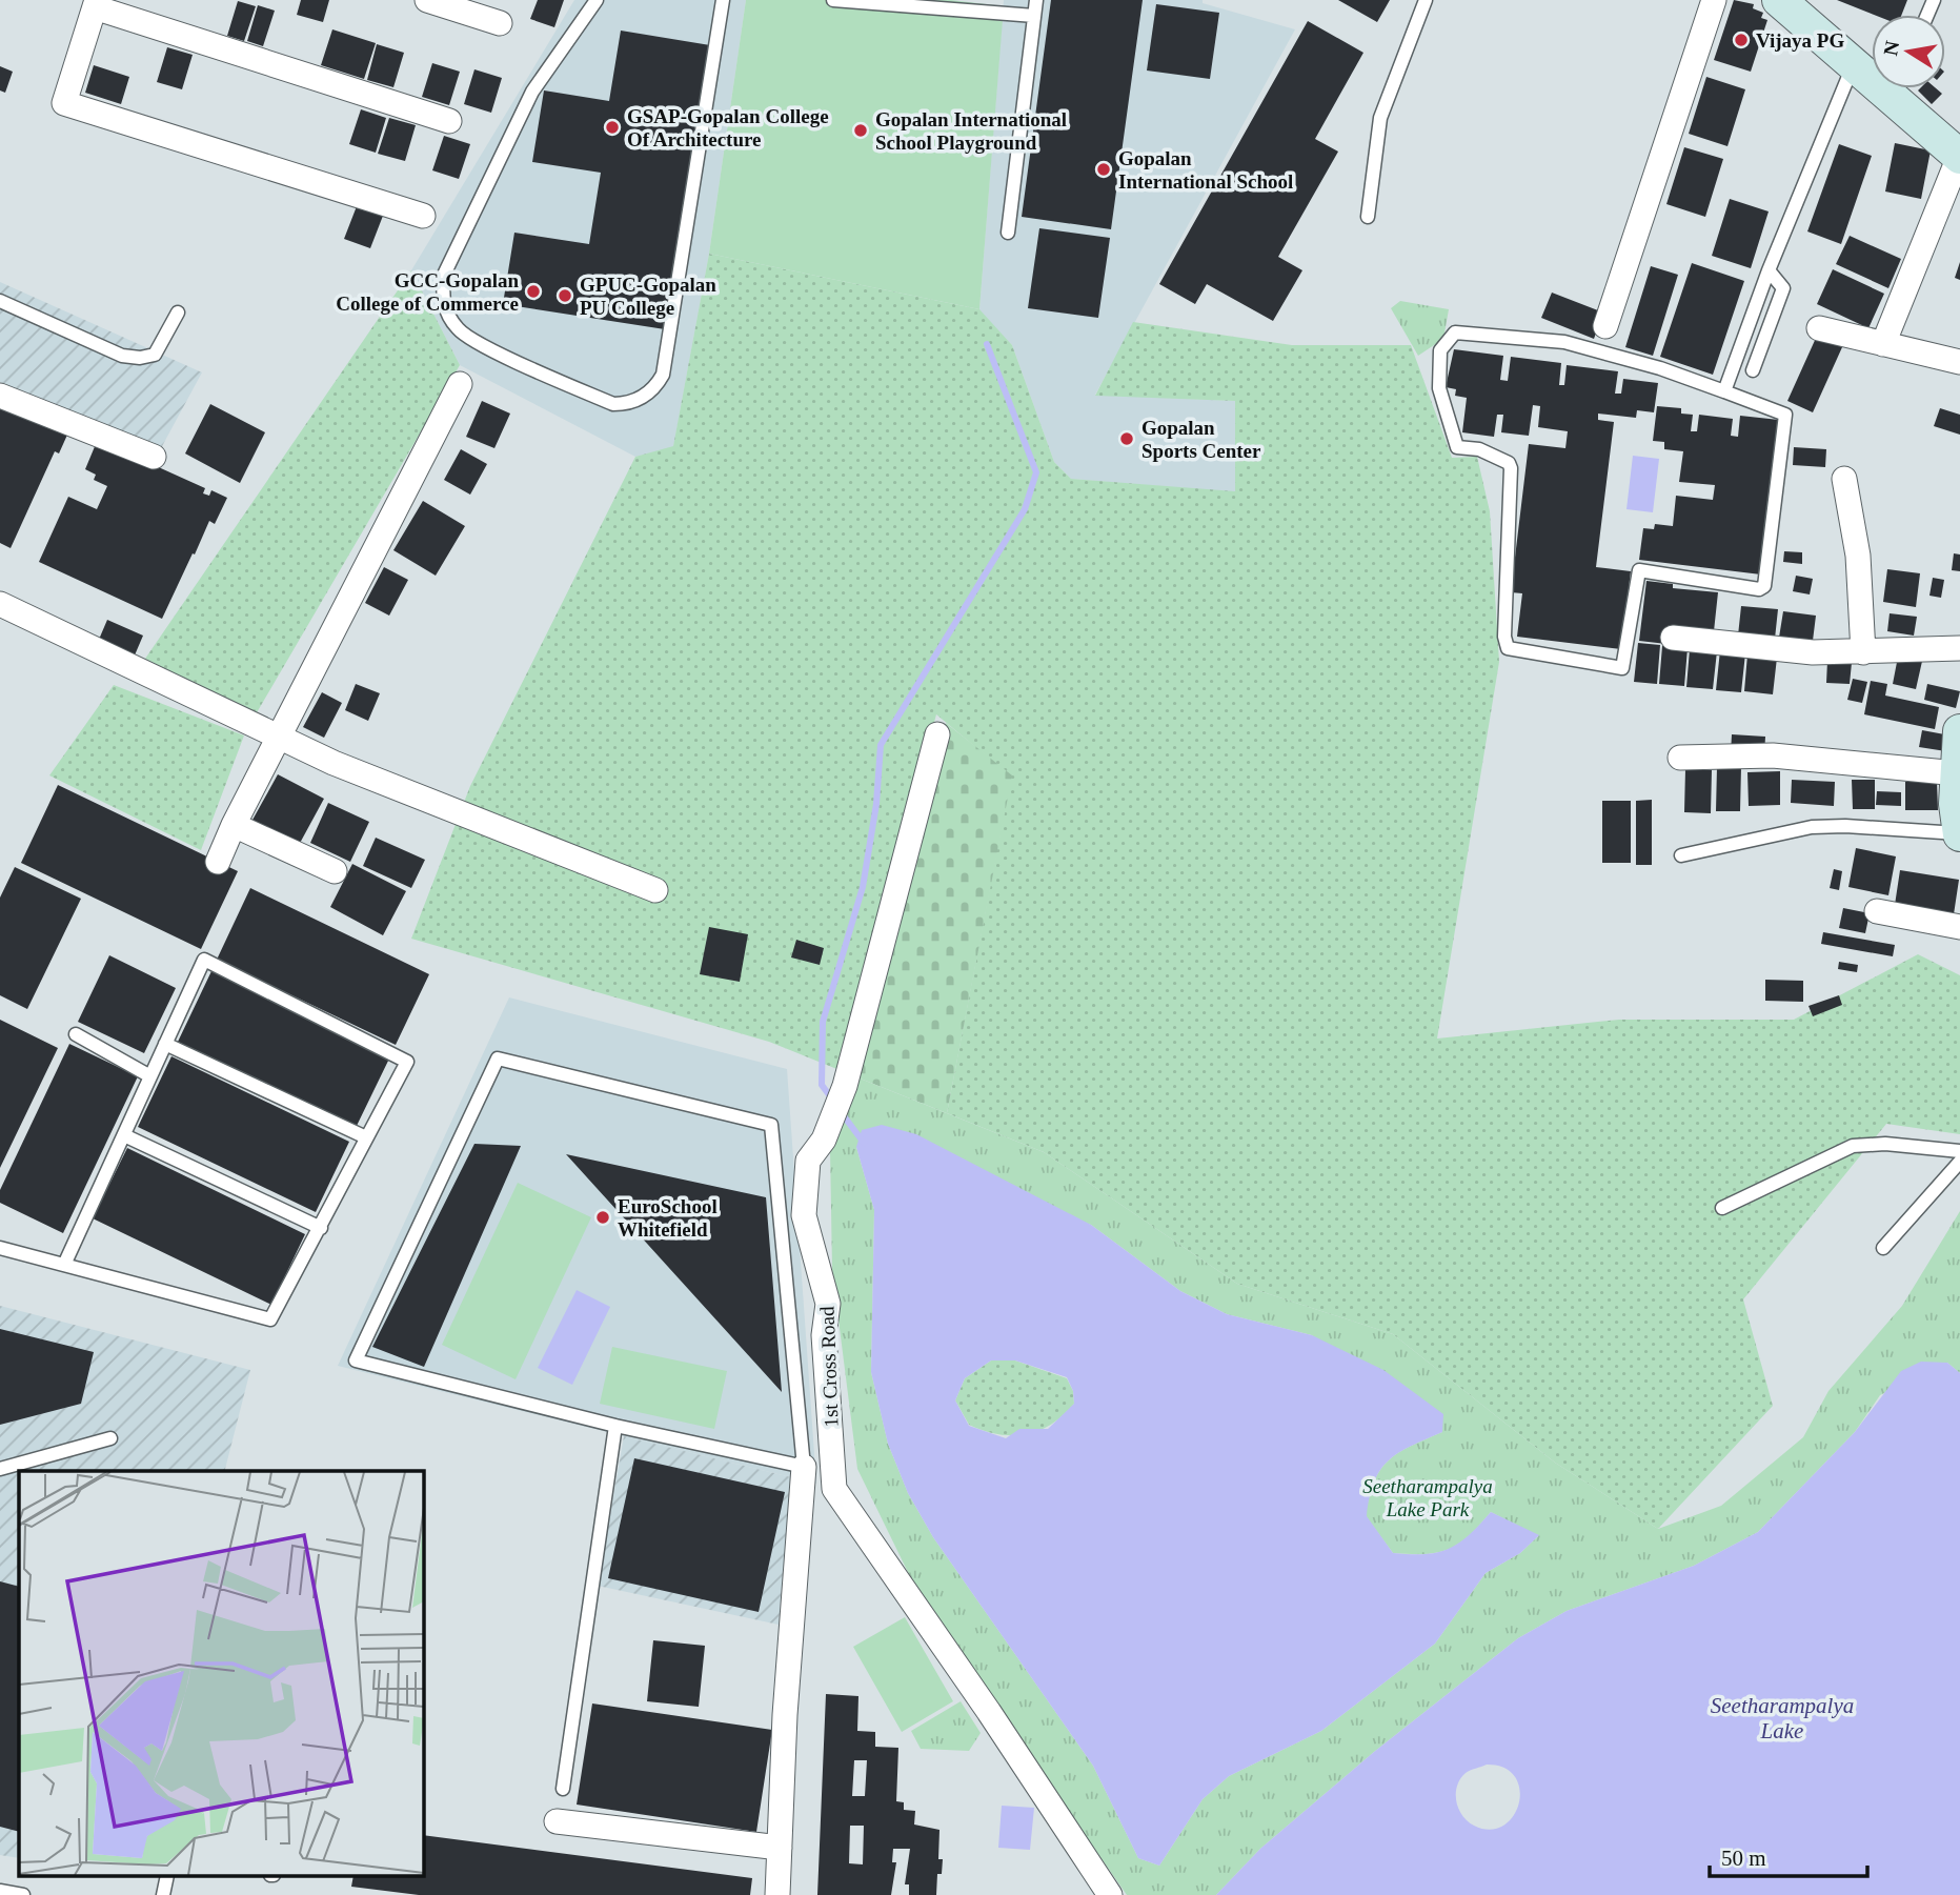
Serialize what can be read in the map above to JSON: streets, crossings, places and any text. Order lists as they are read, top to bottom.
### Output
{
  "streets": {
    "street": ["1st Cross Road"]
  },
  "water": ["Seetharampalya Lake"],
  "parks": ["Seetharampalya Lake Park"],
  "places": [
    "Vijaya PG",
    "GSAP-Gopalan College Of Architecture",
    "Gopalan International School Playground",
    "Gopalan International School",
    "GCC-Gopalan College of Commerce",
    "GPUC-Gopalan PU College",
    "Gopalan Sports Center",
    "EuroSchool Whitefield"
  ],
  "scale_bar": "50 m",
  "north": "left"
}
